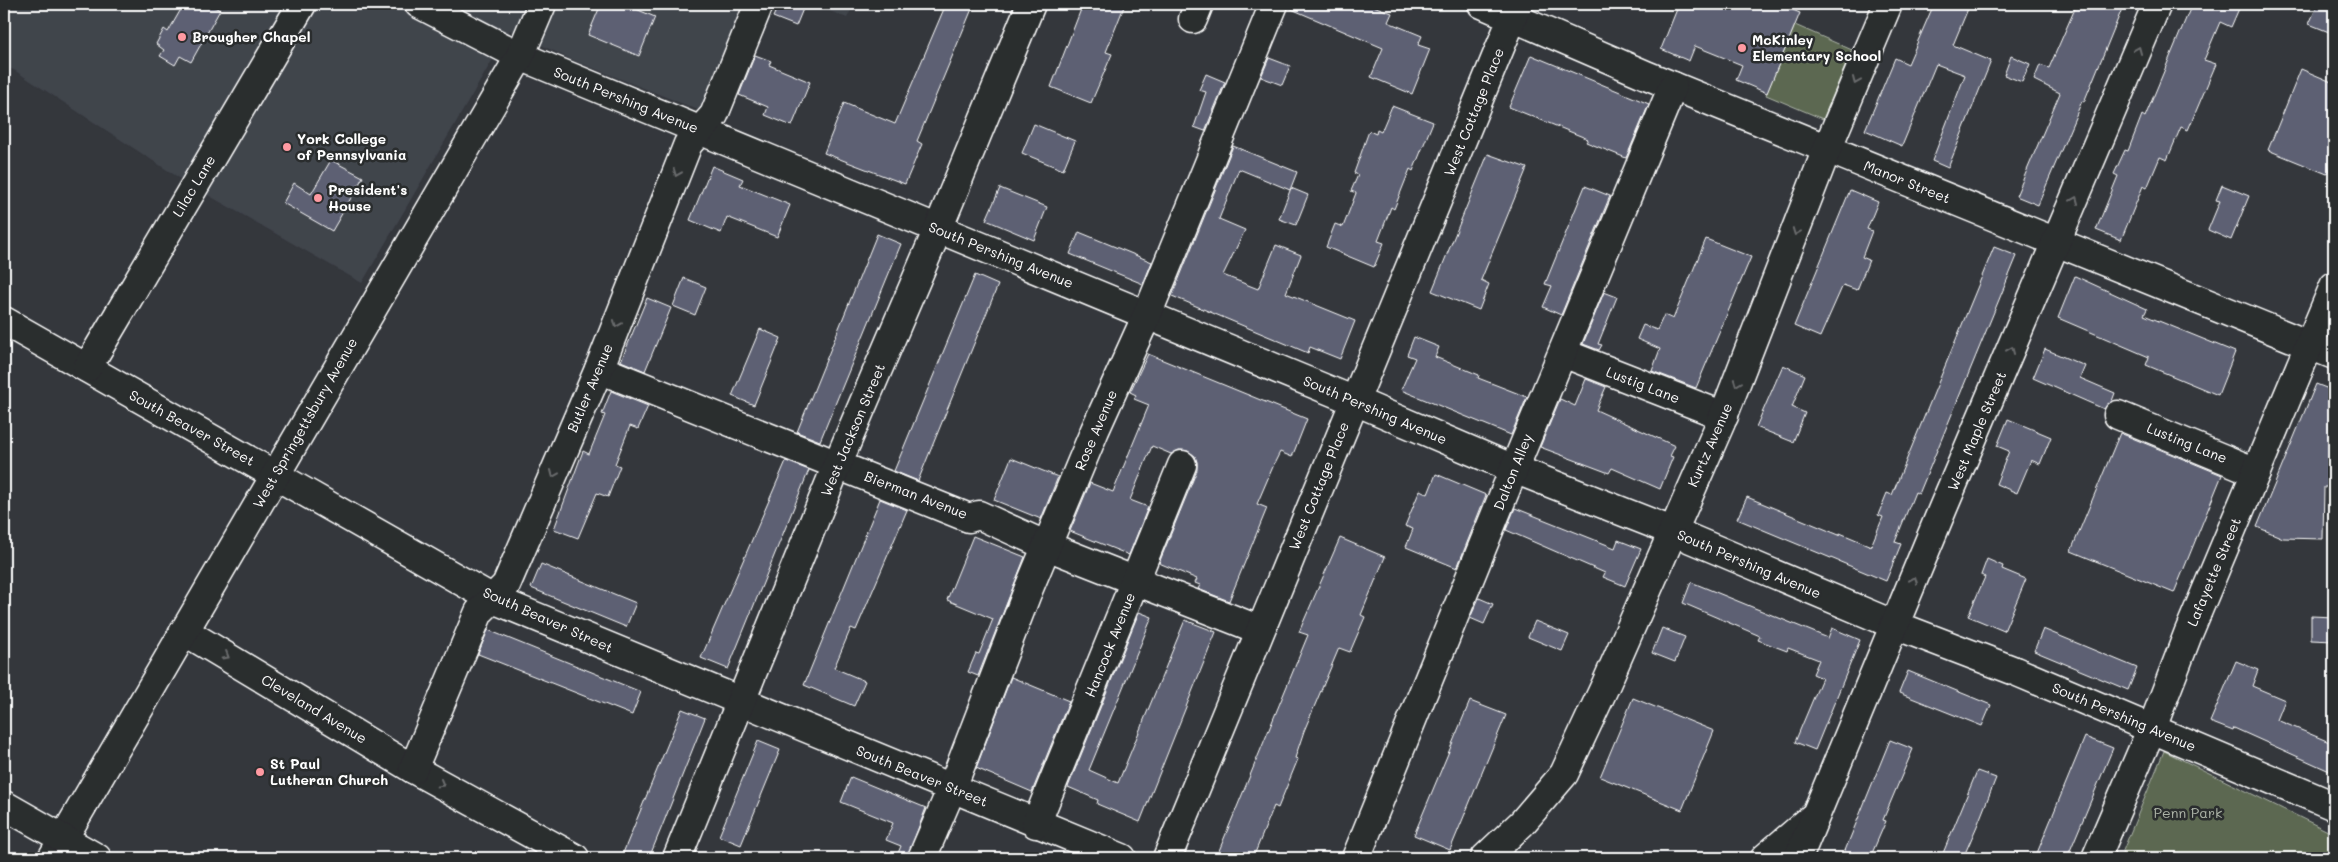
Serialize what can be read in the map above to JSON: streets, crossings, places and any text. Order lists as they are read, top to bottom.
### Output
{
  "streets": {
    "street": [
      "South Pershing Avenue",
      "West Cottage Place",
      "Manor Street",
      "Lilac Lane",
      "Lustig Lane",
      "Butler Avenue",
      "West Springettsbury Avenue",
      "South Beaver Street",
      "West Jackson Street",
      "Rose Avenue",
      "West Maple Street",
      "Lusting Lane",
      "Kurtz Avenue",
      "Dalton Alley",
      "Bierman Avenue",
      "Lafayette Street",
      "Hancock Avenue",
      "Cleveland Avenue"
    ]
  },
  "crossings": [
    ["South Pershing Avenue", "West Cottage Place"],
    ["South Pershing Avenue", "Butler Avenue"],
    ["South Pershing Avenue", "West Springettsbury Avenue"],
    ["South Pershing Avenue", "West Jackson Street"],
    ["South Pershing Avenue", "Rose Avenue"],
    ["South Pershing Avenue", "West Maple Street"],
    ["South Pershing Avenue", "Kurtz Avenue"],
    ["South Pershing Avenue", "Dalton Alley"],
    ["South Pershing Avenue", "Lafayette Street"],
    ["West Cottage Place", "Manor Street"],
    ["West Cottage Place", "Bierman Avenue"],
    ["Manor Street", "West Maple Street"],
    ["Manor Street", "Kurtz Avenue"],
    ["Manor Street", "Dalton Alley"],
    ["Manor Street", "Lafayette Street"],
    ["Lilac Lane", "South Beaver Street"],
    ["Lustig Lane", "Kurtz Avenue"],
    ["Lustig Lane", "Dalton Alley"],
    ["Butler Avenue", "South Beaver Street"],
    ["Butler Avenue", "Bierman Avenue"],
    ["Butler Avenue", "Cleveland Avenue"],
    ["West Springettsbury Avenue", "South Beaver Street"],
    ["West Springettsbury Avenue", "Cleveland Avenue"],
    ["South Beaver Street", "West Jackson Street"],
    ["South Beaver Street", "Rose Avenue"],
    ["South Beaver Street", "Hancock Avenue"],
    ["West Jackson Street", "Bierman Avenue"],
    ["Rose Avenue", "Bierman Avenue"],
    ["Lusting Lane", "Lafayette Street"],
    ["Bierman Avenue", "Hancock Avenue"]
  ],
  "one_way": [
    "Butler Avenue",
    "West Maple Street",
    "Kurtz Avenue",
    "Cleveland Avenue"
  ],
  "parks": ["Penn Park"],
  "places": [
    "Brougher Chapel",
    "McKinley Elementary School",
    "York College of Pennsylvania",
    "President's House",
    "St Paul Lutheran Church"
  ]
}
